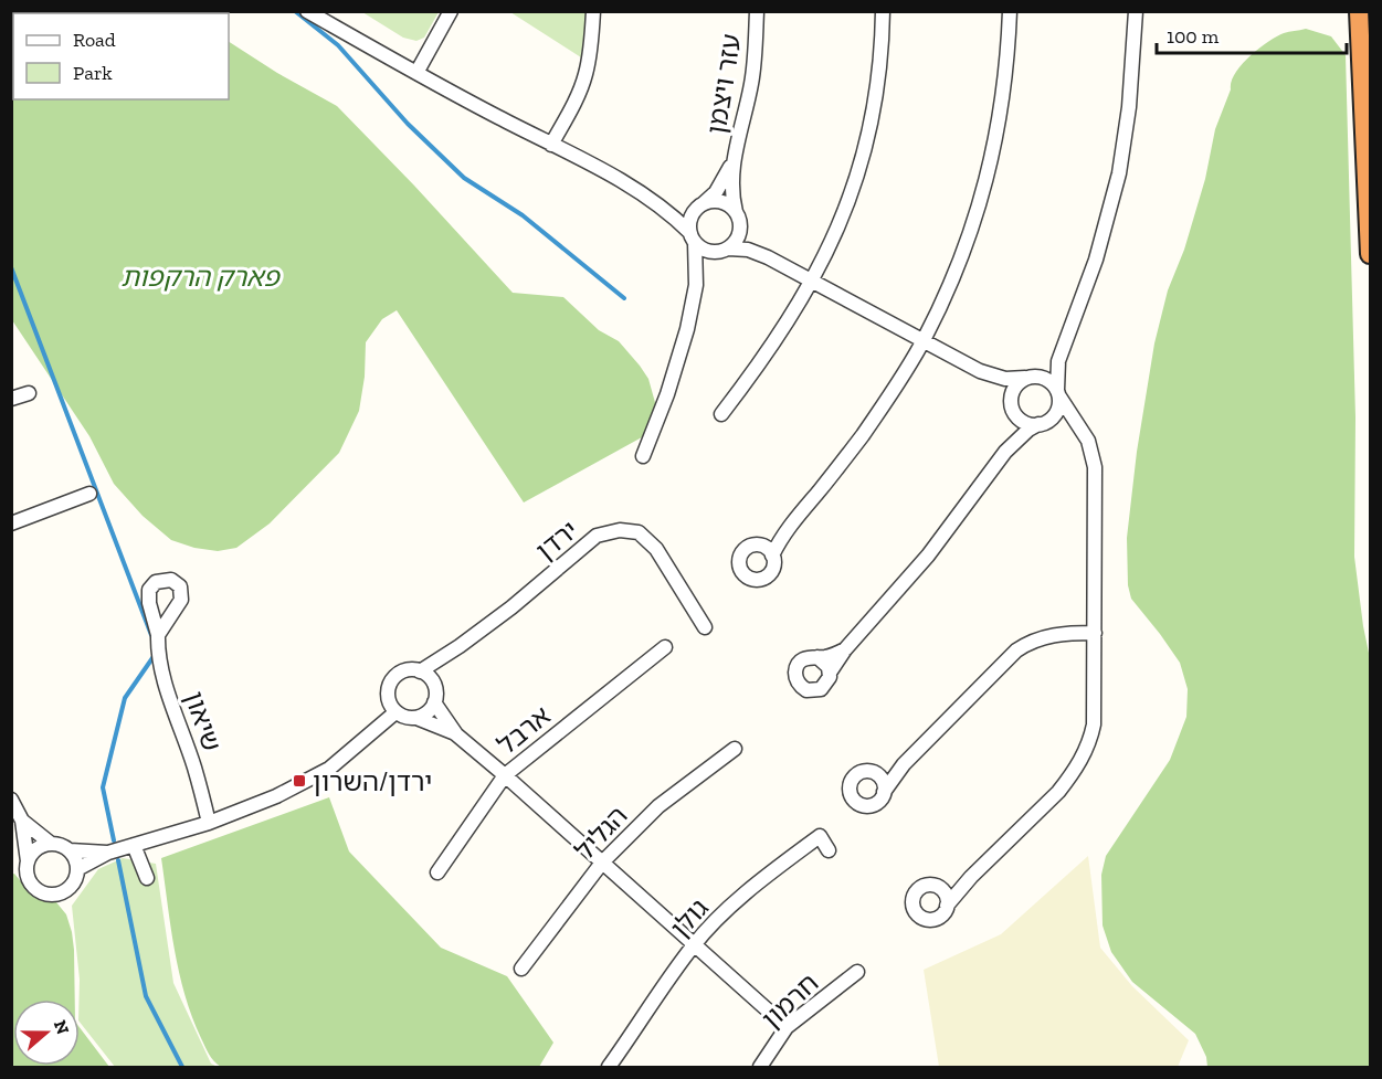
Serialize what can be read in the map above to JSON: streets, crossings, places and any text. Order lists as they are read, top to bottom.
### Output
{
  "streets": {
    "street": [
      "עזר ויצמן",
      "ירדן",
      "שיאון",
      "ארבל",
      "הגליל",
      "גולן",
      "חרמון"
    ]
  },
  "parks": ["פארק הרקפות"],
  "places": {
    "transit": ["ירדן/השרון"]
  },
  "legend": ["Road", "Park"],
  "scale_bar": "100 m",
  "north": "right"
}
